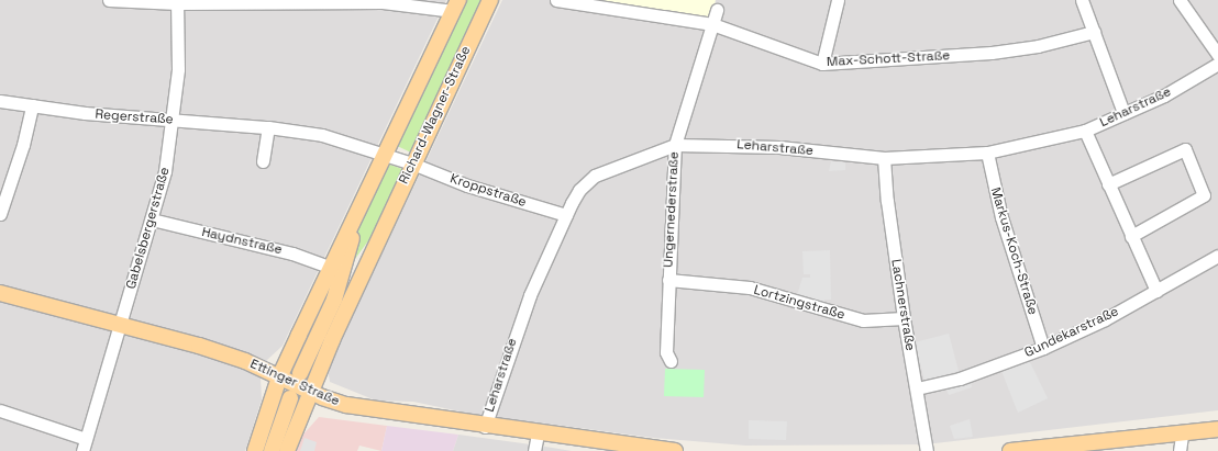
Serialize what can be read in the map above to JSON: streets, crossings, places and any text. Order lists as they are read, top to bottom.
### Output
{
  "streets": {
    "main road": ["Richard-Wagner-Straße", "Ettinger Straße"],
    "street": [
      "Max-Schott-Straße",
      "Leharstraße",
      "Regerstraße",
      "Kroppstraße",
      "Ungernederstraße",
      "Gabelsbergerstraße",
      "Haydnstraße",
      "Markus-Koch-Straße",
      "Lortzingstraße",
      "Lachnerstraße",
      "Gundekarstraße"
    ]
  },
  "crossings": [
    ["Max-Schott-Straße", "Ungernederstraße"],
    ["Leharstraße", "Kroppstraße"],
    ["Leharstraße", "Ungernederstraße"],
    ["Leharstraße", "Markus-Koch-Straße"],
    ["Leharstraße", "Lachnerstraße"],
    ["Leharstraße", "Ettinger Straße"],
    ["Richard-Wagner-Straße", "Regerstraße"],
    ["Richard-Wagner-Straße", "Kroppstraße"],
    ["Richard-Wagner-Straße", "Haydnstraße"],
    ["Richard-Wagner-Straße", "Ettinger Straße"],
    ["Regerstraße", "Kroppstraße"],
    ["Regerstraße", "Gabelsbergerstraße"],
    ["Ungernederstraße", "Lortzingstraße"],
    ["Gabelsbergerstraße", "Haydnstraße"],
    ["Gabelsbergerstraße", "Ettinger Straße"],
    ["Markus-Koch-Straße", "Gundekarstraße"],
    ["Lortzingstraße", "Lachnerstraße"],
    ["Lachnerstraße", "Gundekarstraße"]
  ]
}
